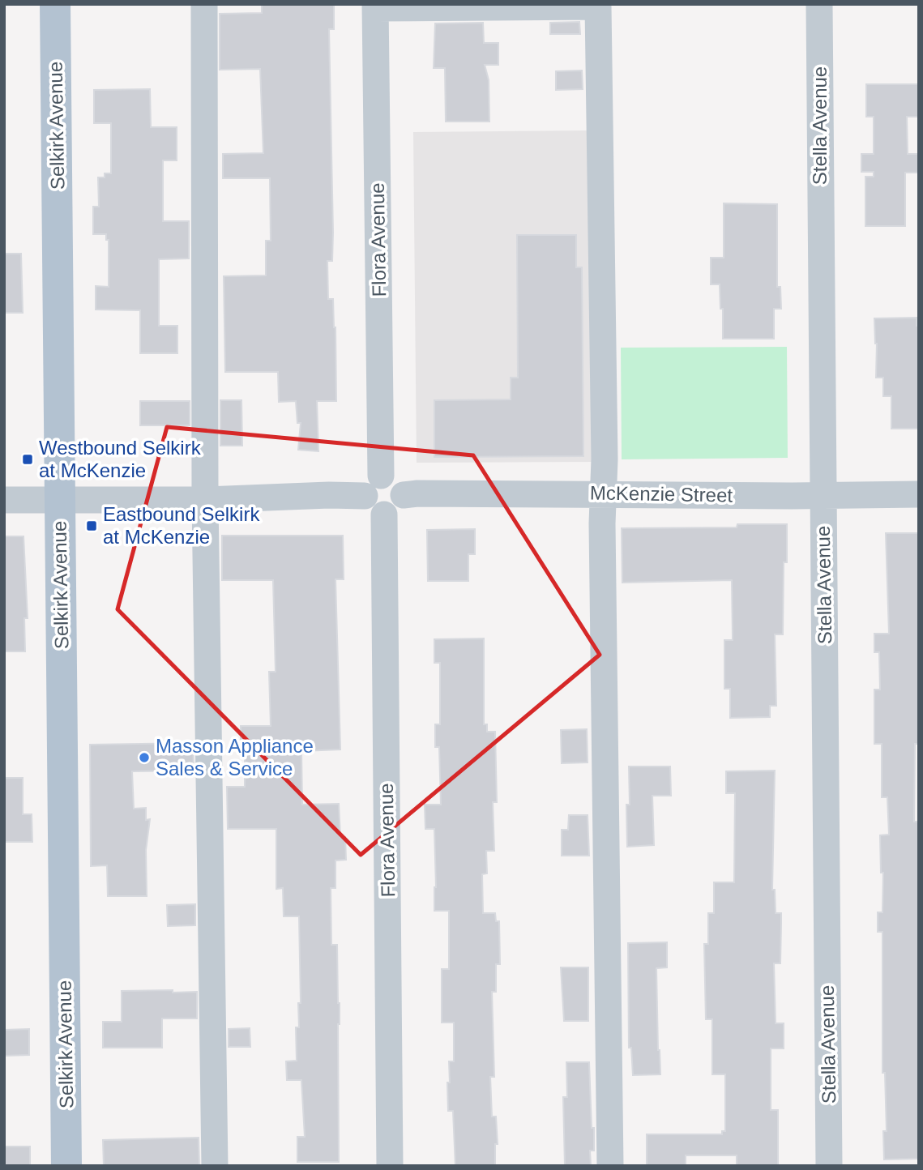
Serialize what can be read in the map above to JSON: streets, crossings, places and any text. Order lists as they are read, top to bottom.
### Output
{
  "streets": {
    "main road": ["Selkirk Avenue"],
    "street": ["Stella Avenue", "Flora Avenue", "McKenzie Street"]
  },
  "crossings": [
    ["Stella Avenue", "McKenzie Street"],
    ["Flora Avenue", "McKenzie Street"]
  ],
  "places": {
    "transit": ["Westbound Selkirk at McKenzie", "Eastbound Selkirk at McKenzie"],
    "other": ["Masson Appliance Sales & Service"]
  }
}
